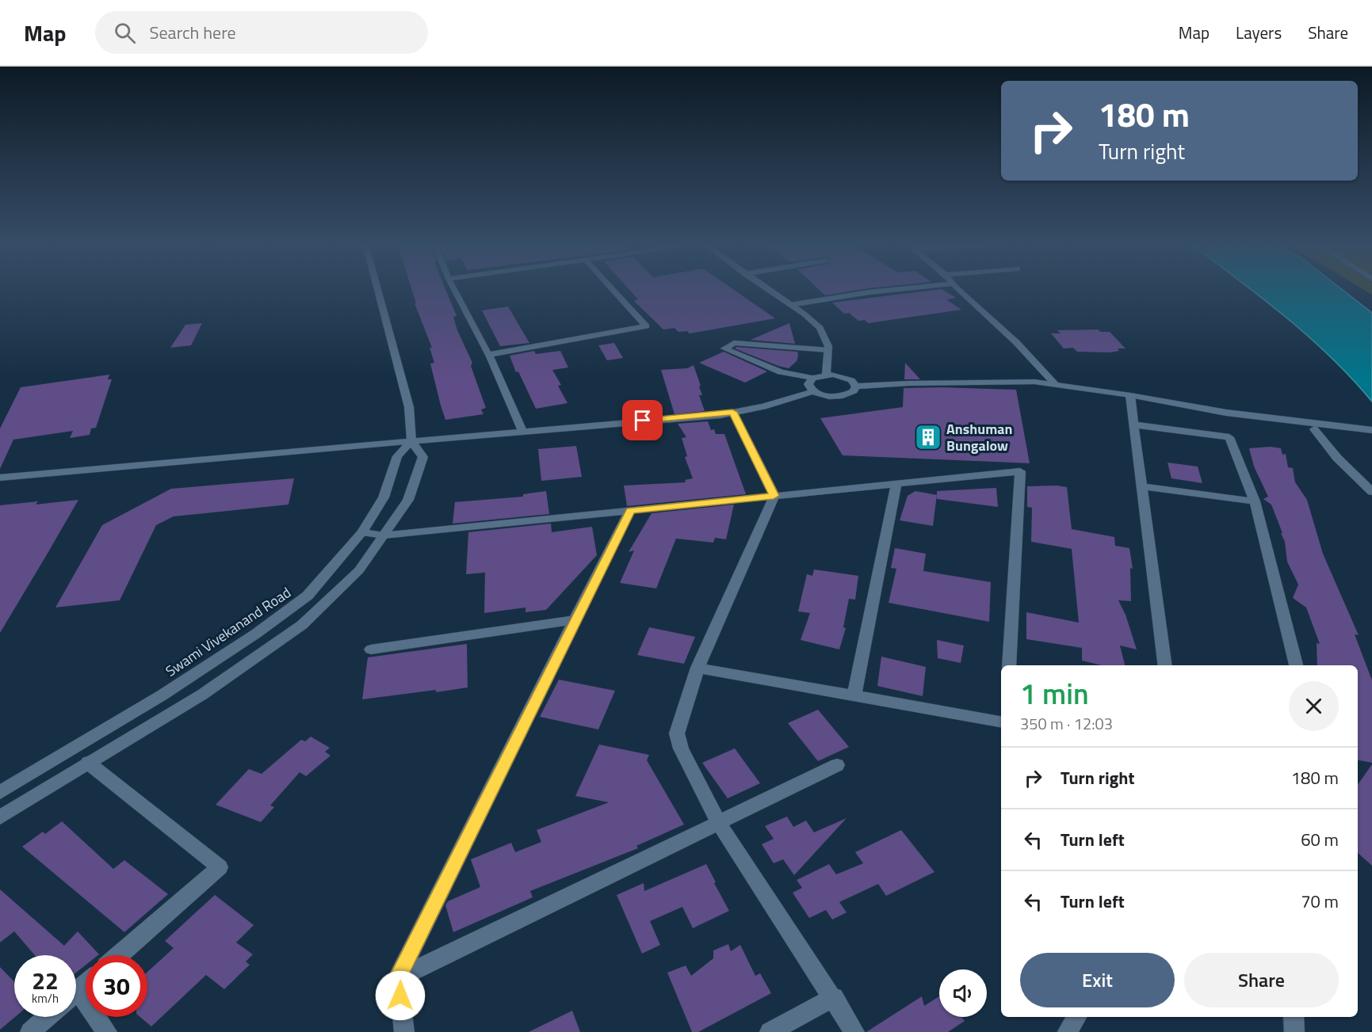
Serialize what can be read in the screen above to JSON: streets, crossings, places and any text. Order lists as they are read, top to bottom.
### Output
{
  "streets": {
    "street": ["Swami Vivekanand Road"]
  },
  "places": {
    "building": ["Anshuman Bungalow"]
  },
  "page": {
    "header": "Map",
    "search": "Search here",
    "nav": ["Map", "Layers", "Share"],
    "turn": ["180 m", "Turn right"],
    "heading": ["1 min", "350 m · 12:03"],
    "list": [
      {
        "name": "Turn right",
        "value": "180 m"
      },
      {
        "name": "Turn left",
        "value": "60 m"
      },
      {
        "name": "Turn left",
        "value": "70 m"
      }
    ],
    "buttons": ["Exit", "Share"],
    "speed": "22 km/h",
    "limit": "30"
  }
}
